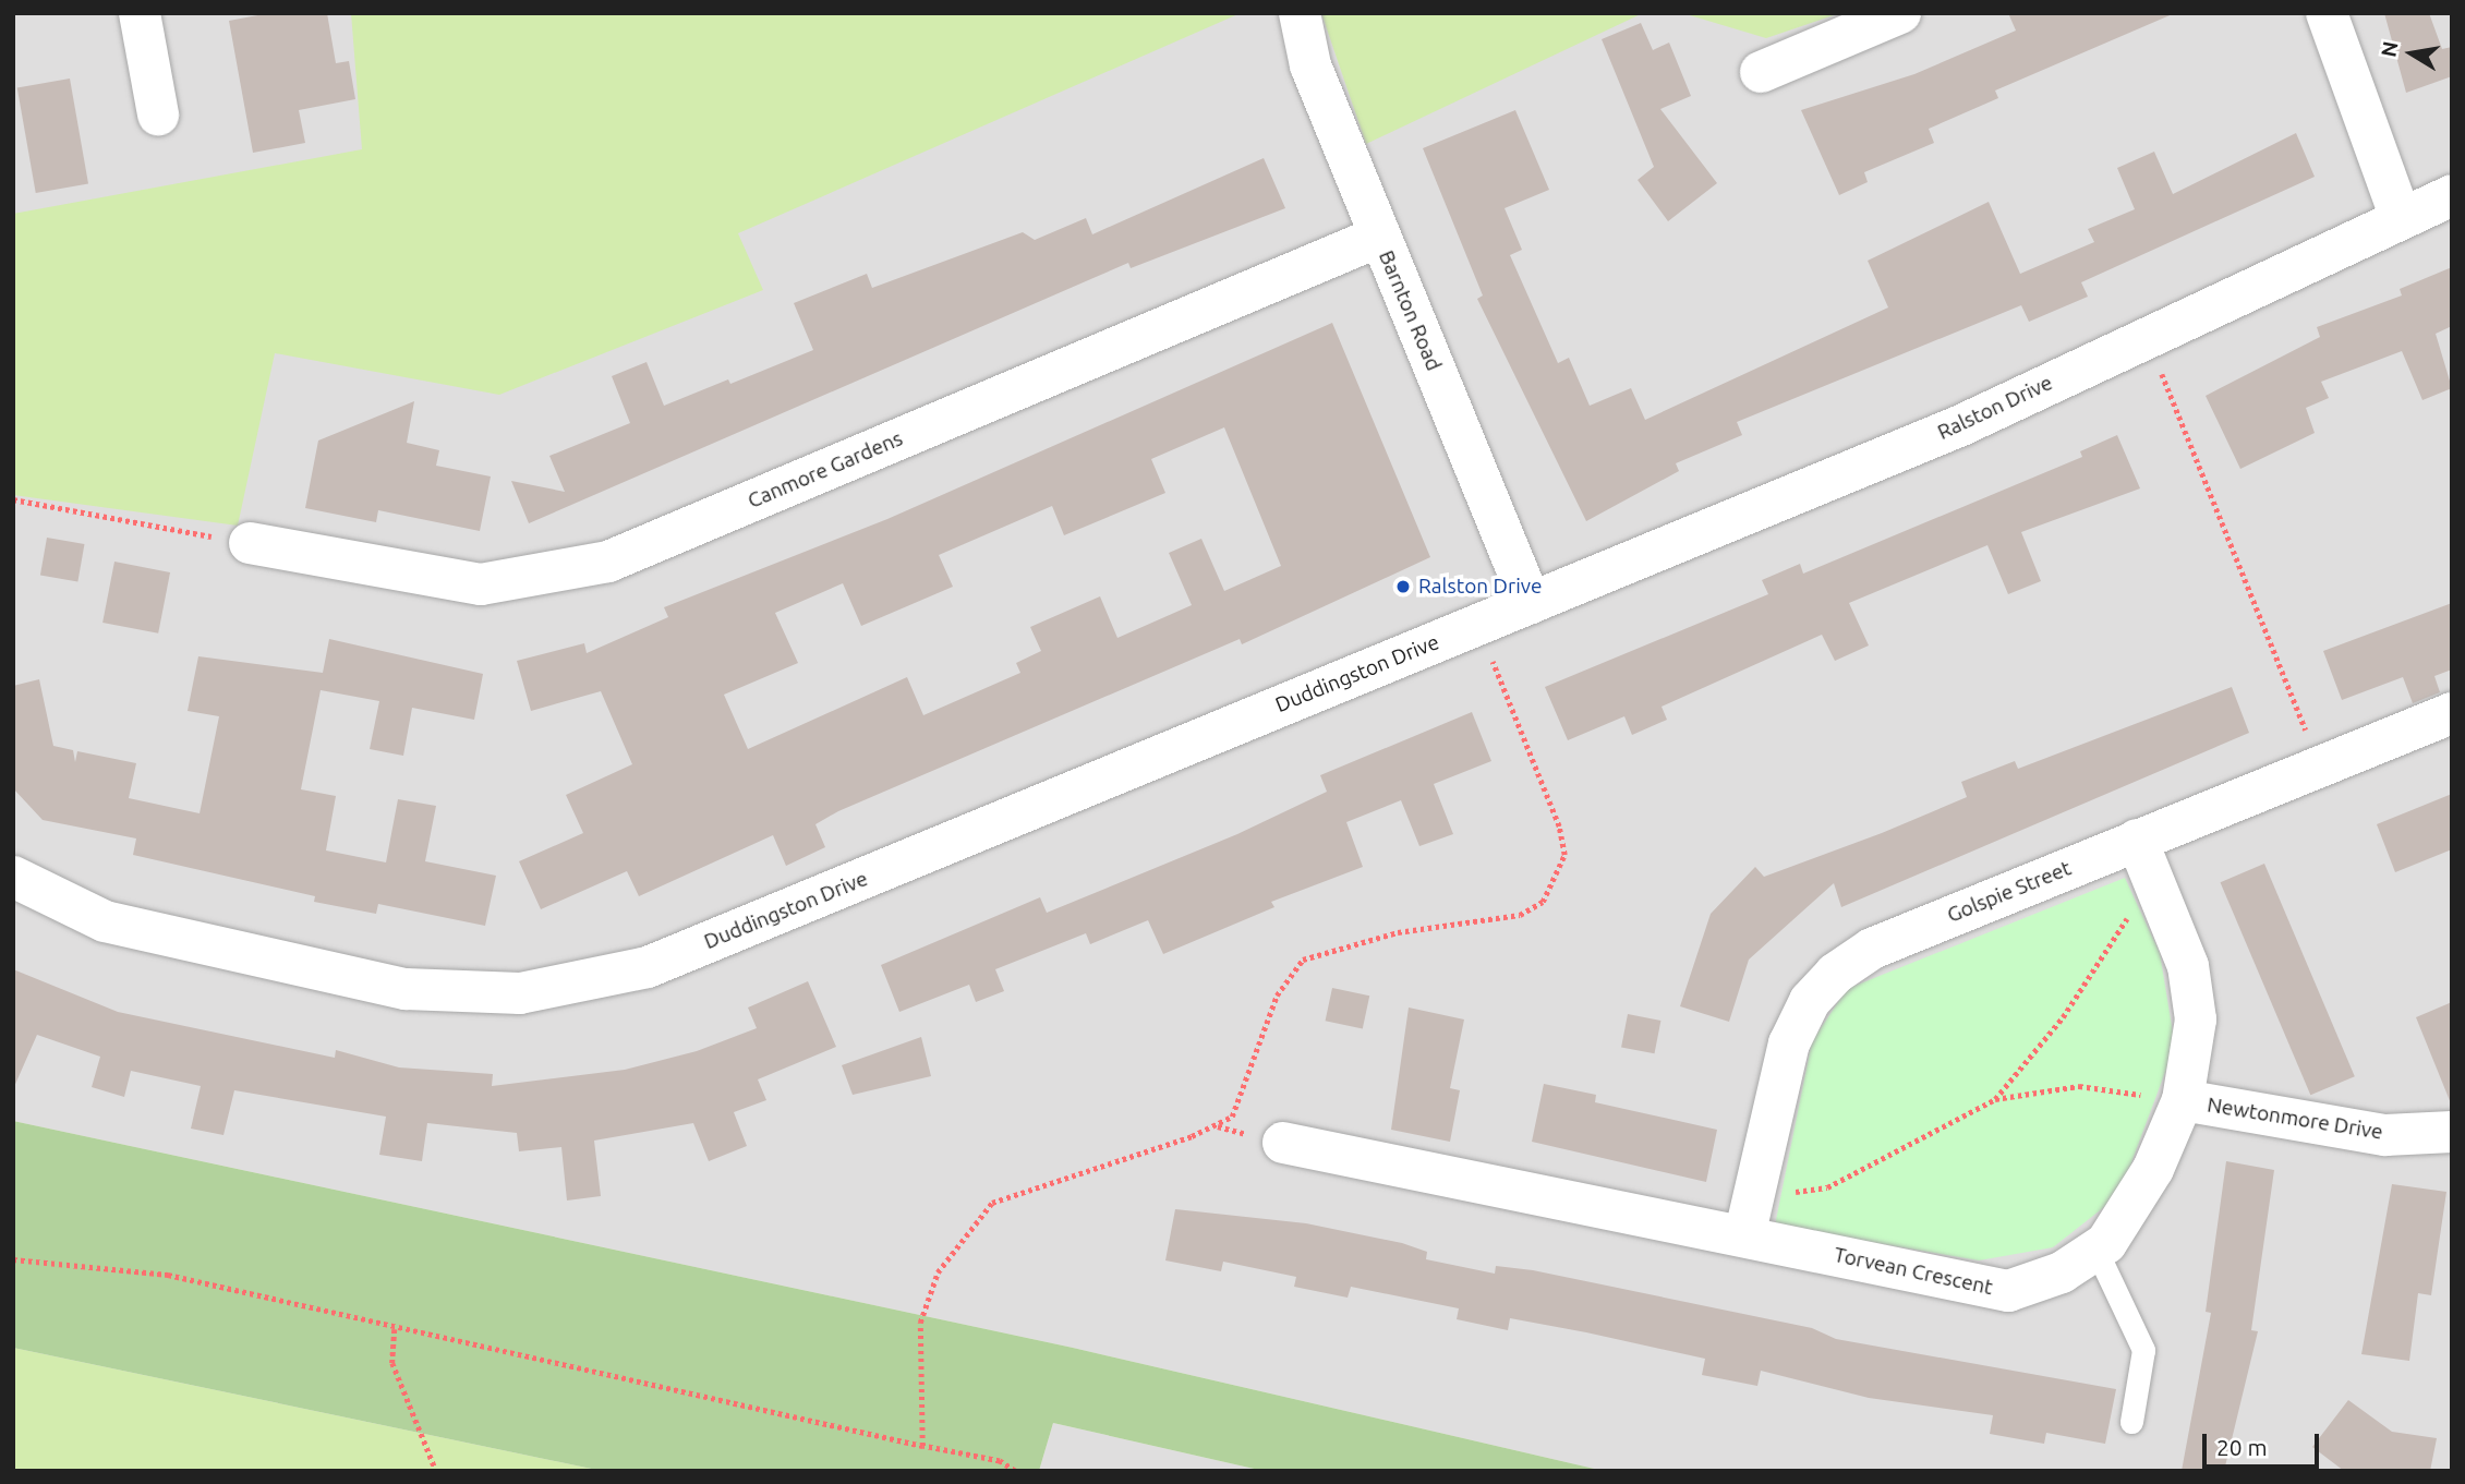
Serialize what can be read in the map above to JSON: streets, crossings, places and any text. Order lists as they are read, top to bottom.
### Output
{
  "streets": {
    "street": [
      "Barnton Road",
      "Ralston Drive",
      "Canmore Gardens",
      "Duddingston Drive",
      "Golspie Street",
      "Newtonmore Drive",
      "Torvean Crescent"
    ]
  },
  "crossings": [
    ["Barnton Road", "Ralston Drive"],
    ["Barnton Road", "Canmore Gardens"],
    ["Barnton Road", "Duddingston Drive"],
    ["Ralston Drive", "Duddingston Drive"],
    ["Golspie Street", "Torvean Crescent"],
    ["Newtonmore Drive", "Torvean Crescent"]
  ],
  "places": ["Ralston Drive"],
  "scale_bar": "20 m",
  "north": "left"
}
